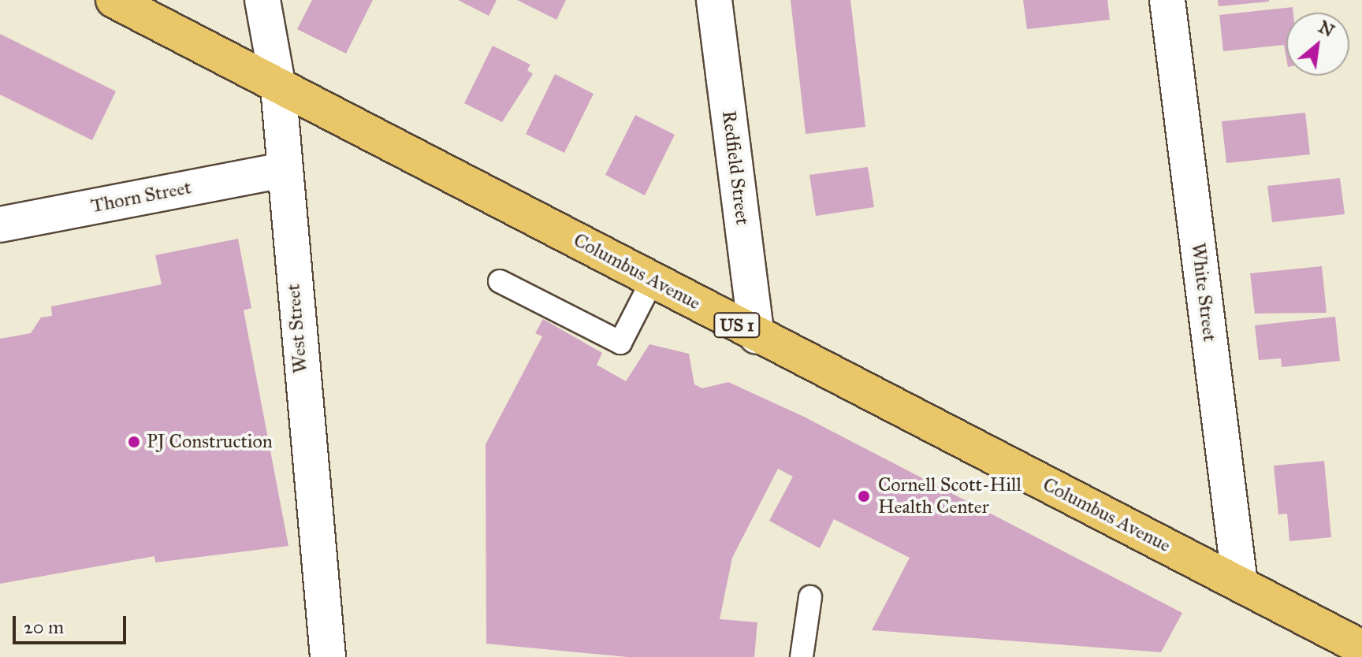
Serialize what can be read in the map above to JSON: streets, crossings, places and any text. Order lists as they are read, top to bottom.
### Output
{
  "streets": {
    "main road": ["Columbus Avenue", "US 1"],
    "street": [
      "Redfield Street",
      "Thorn Street",
      "White Street",
      "West Street"
    ]
  },
  "crossings": [
    ["Redfield Street", "Columbus Avenue"],
    ["Thorn Street", "West Street"],
    ["Columbus Avenue", "White Street"],
    ["Columbus Avenue", "West Street"]
  ],
  "places": ["PJ Construction", "Cornell Scott-Hill Health Center"],
  "scale_bar": "20 m",
  "north": "top right"
}
